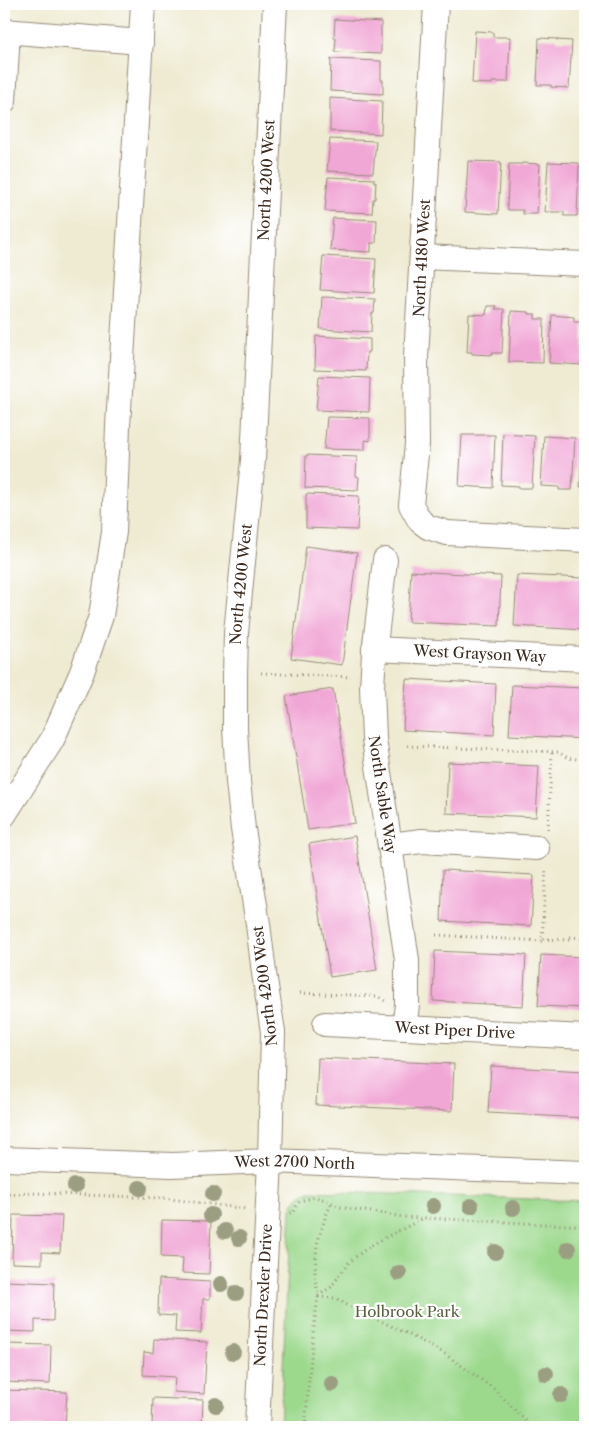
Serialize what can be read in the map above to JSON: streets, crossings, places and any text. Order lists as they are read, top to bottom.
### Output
{
  "streets": {
    "street": [
      "North 4200 West",
      "North 4180 West",
      "West Grayson Way",
      "North Sable Way",
      "West Piper Drive",
      "West 2700 North",
      "North Drexler Drive"
    ]
  },
  "crossings": [
    ["North 4200 West", "West 2700 North"],
    ["North 4200 West", "North Drexler Drive"],
    ["West Grayson Way", "North Sable Way"],
    ["North Sable Way", "West Piper Drive"],
    ["West 2700 North", "North Drexler Drive"]
  ],
  "parks": ["Holbrook Park"]
}
